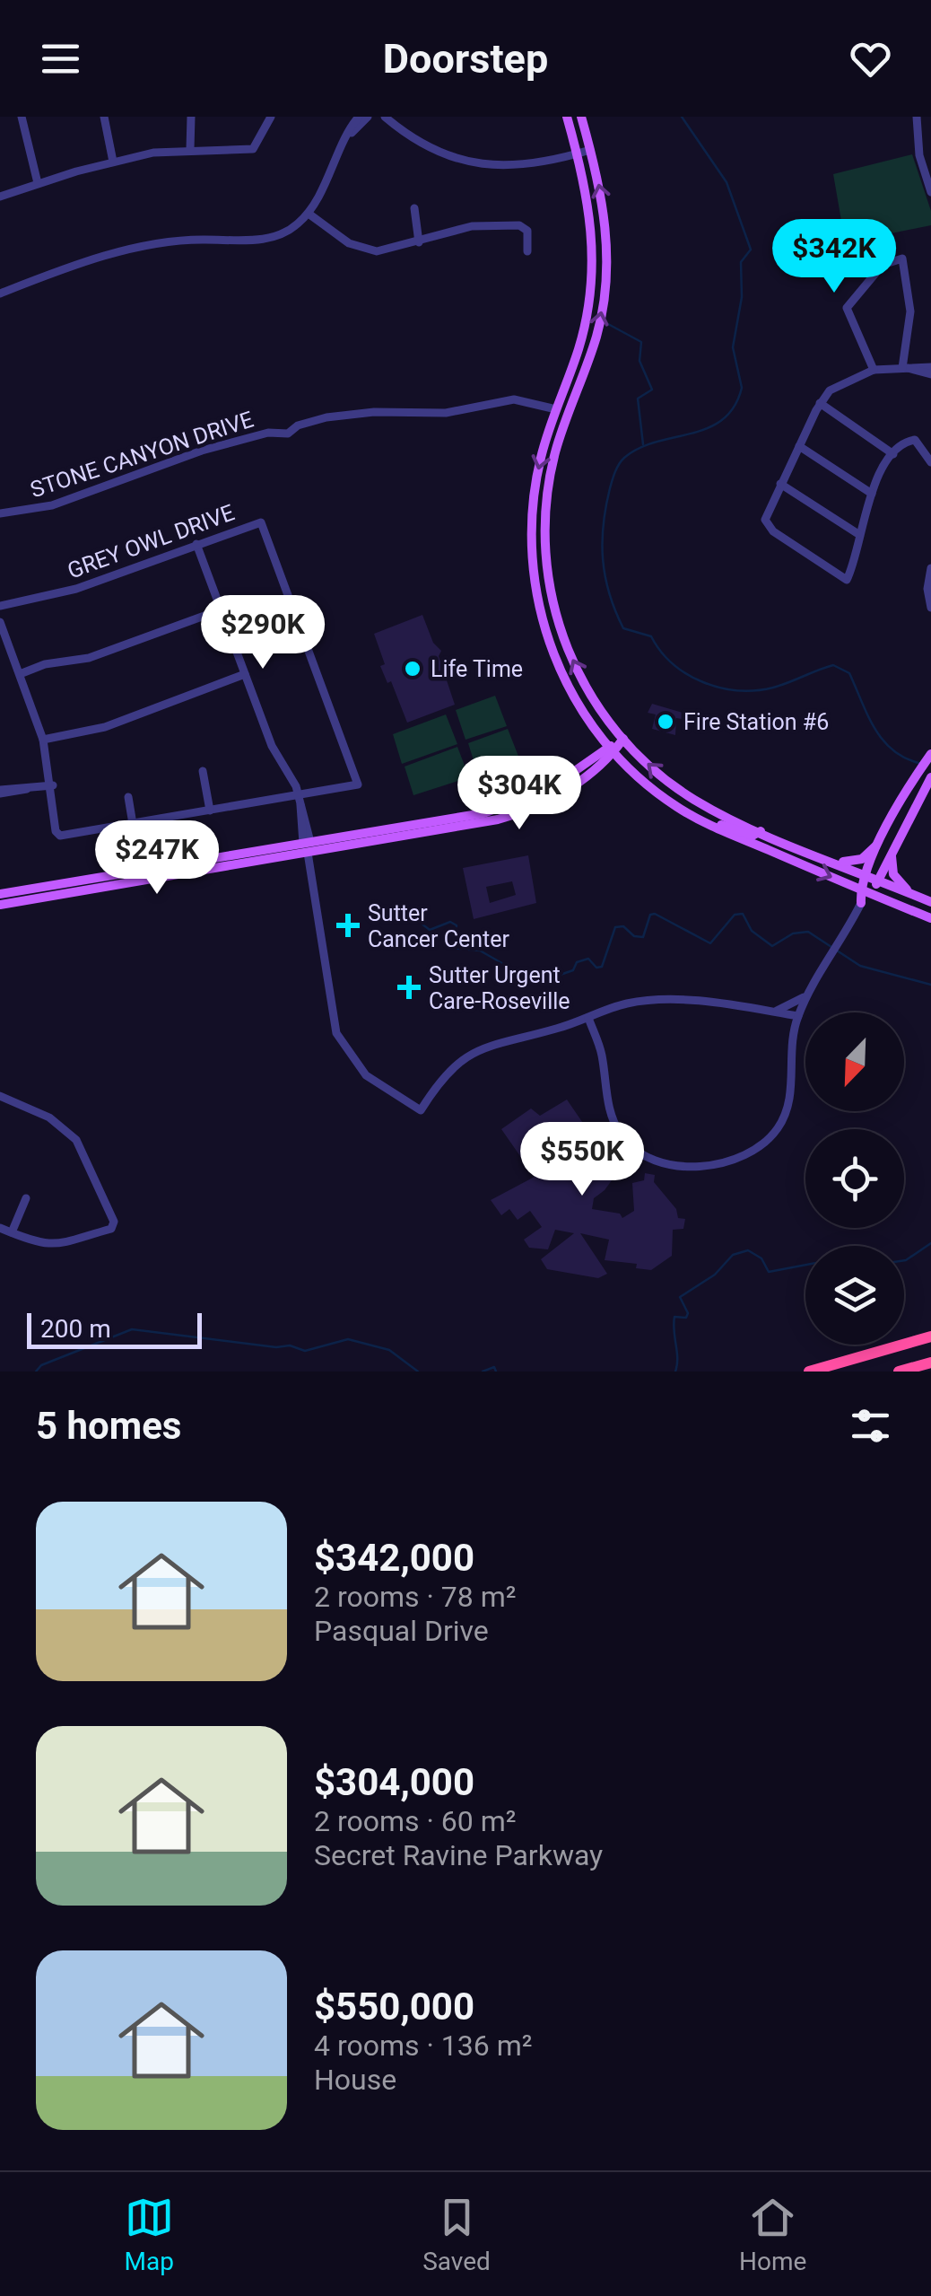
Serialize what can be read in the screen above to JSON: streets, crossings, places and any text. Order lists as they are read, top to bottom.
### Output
{
  "streets": {
    "street": ["STONE CANYON DRIVE", "GREY OWL DRIVE"]
  },
  "places": {
    "other": ["Life Time", "Fire Station #6"],
    "health": ["Sutter Cancer Center", "Sutter Urgent Care-Roseville"]
  },
  "scale_bar": "200 m",
  "north": "bottom left",
  "page": {
    "header": "Doorstep",
    "price": [
      "$342K",
      "$290K",
      "$304K",
      "$247K",
      "$550K"
    ],
    "scale": "200 m",
    "heading": "5 homes",
    "list": [
      {
        "name": "$342,000",
        "note": "2 rooms · 78 m² · Pasqual Drive"
      },
      {
        "name": "$304,000",
        "note": "2 rooms · 60 m² · Secret Ravine Parkway"
      },
      {
        "name": "$550,000",
        "note": "4 rooms · 136 m² · House"
      }
    ],
    "tabs": ["Map", "Saved", "Home"]
  }
}
